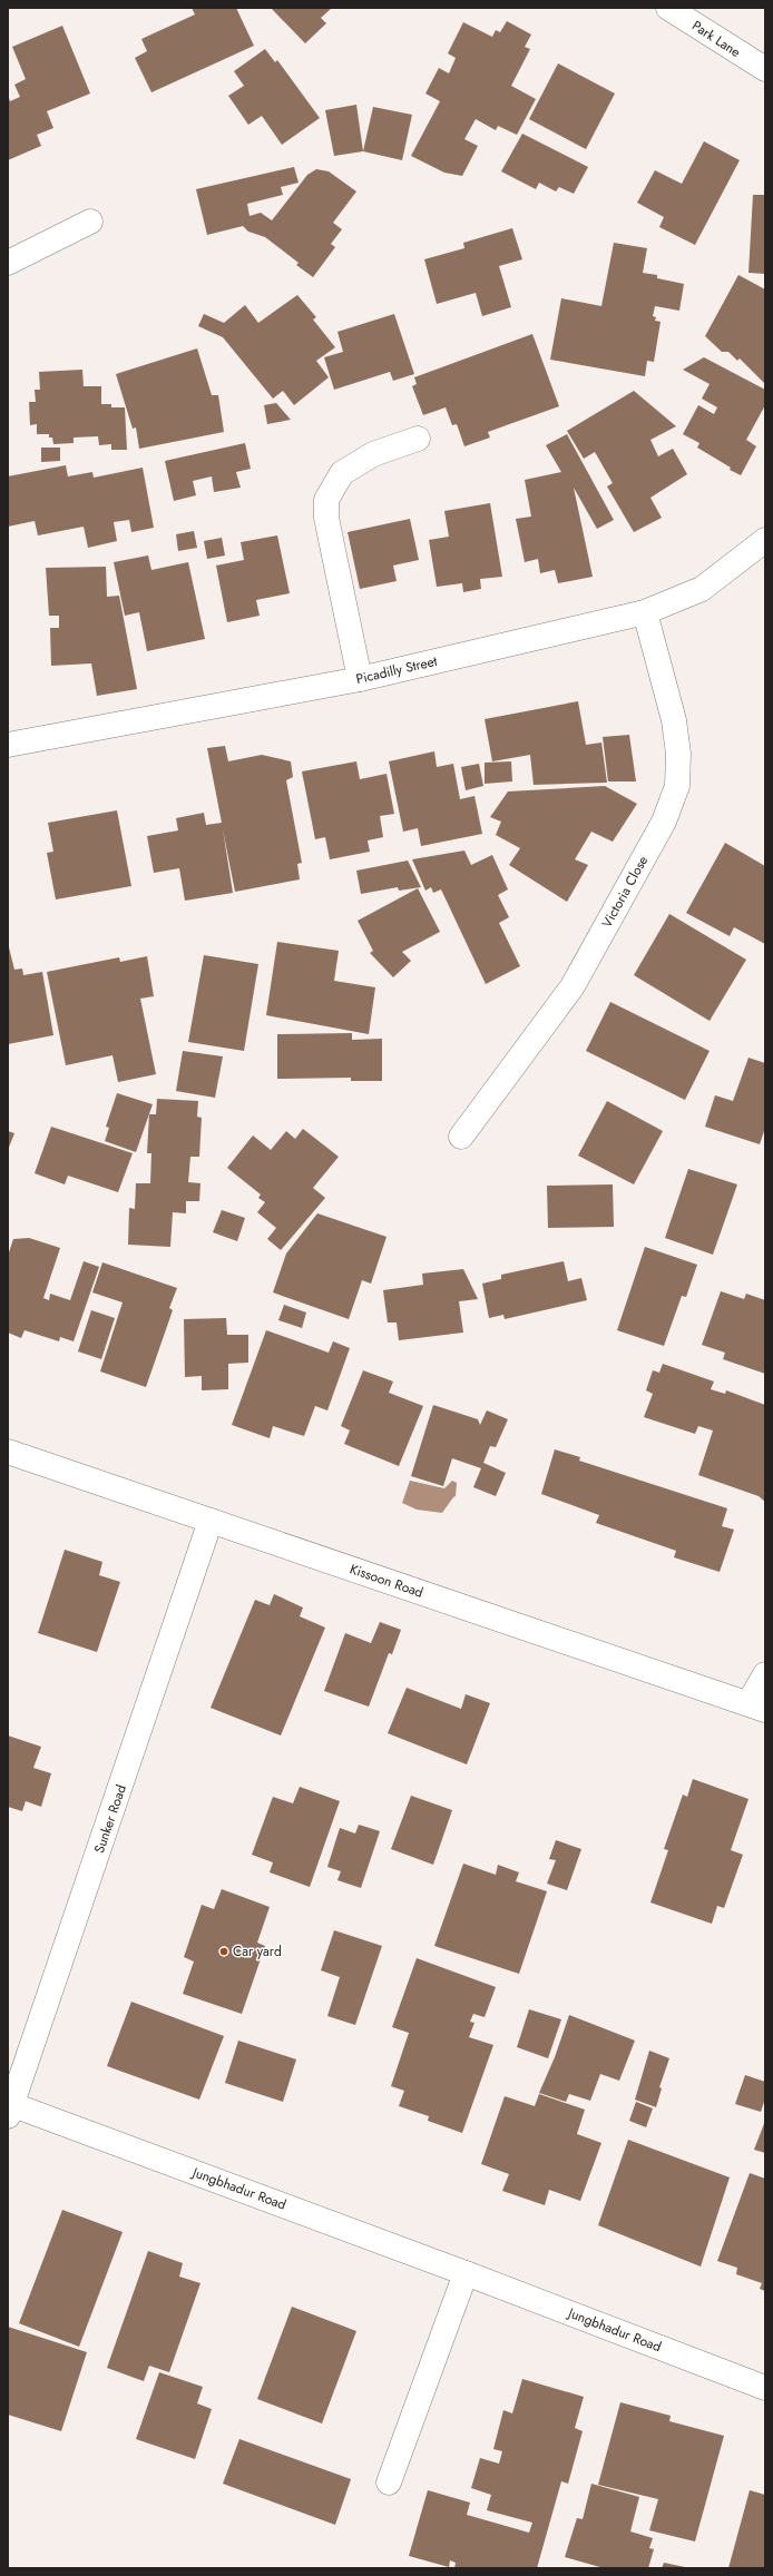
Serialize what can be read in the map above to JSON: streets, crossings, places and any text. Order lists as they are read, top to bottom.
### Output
{
  "streets": {
    "street": [
      "Park Lane",
      "Picadilly Street",
      "Victoria Close",
      "Kissoon Road",
      "Sunker Road",
      "Jungbhadur Road"
    ]
  },
  "crossings": [
    ["Picadilly Street", "Victoria Close"],
    ["Kissoon Road", "Sunker Road"],
    ["Sunker Road", "Jungbhadur Road"]
  ],
  "places": ["Car yard"]
}
